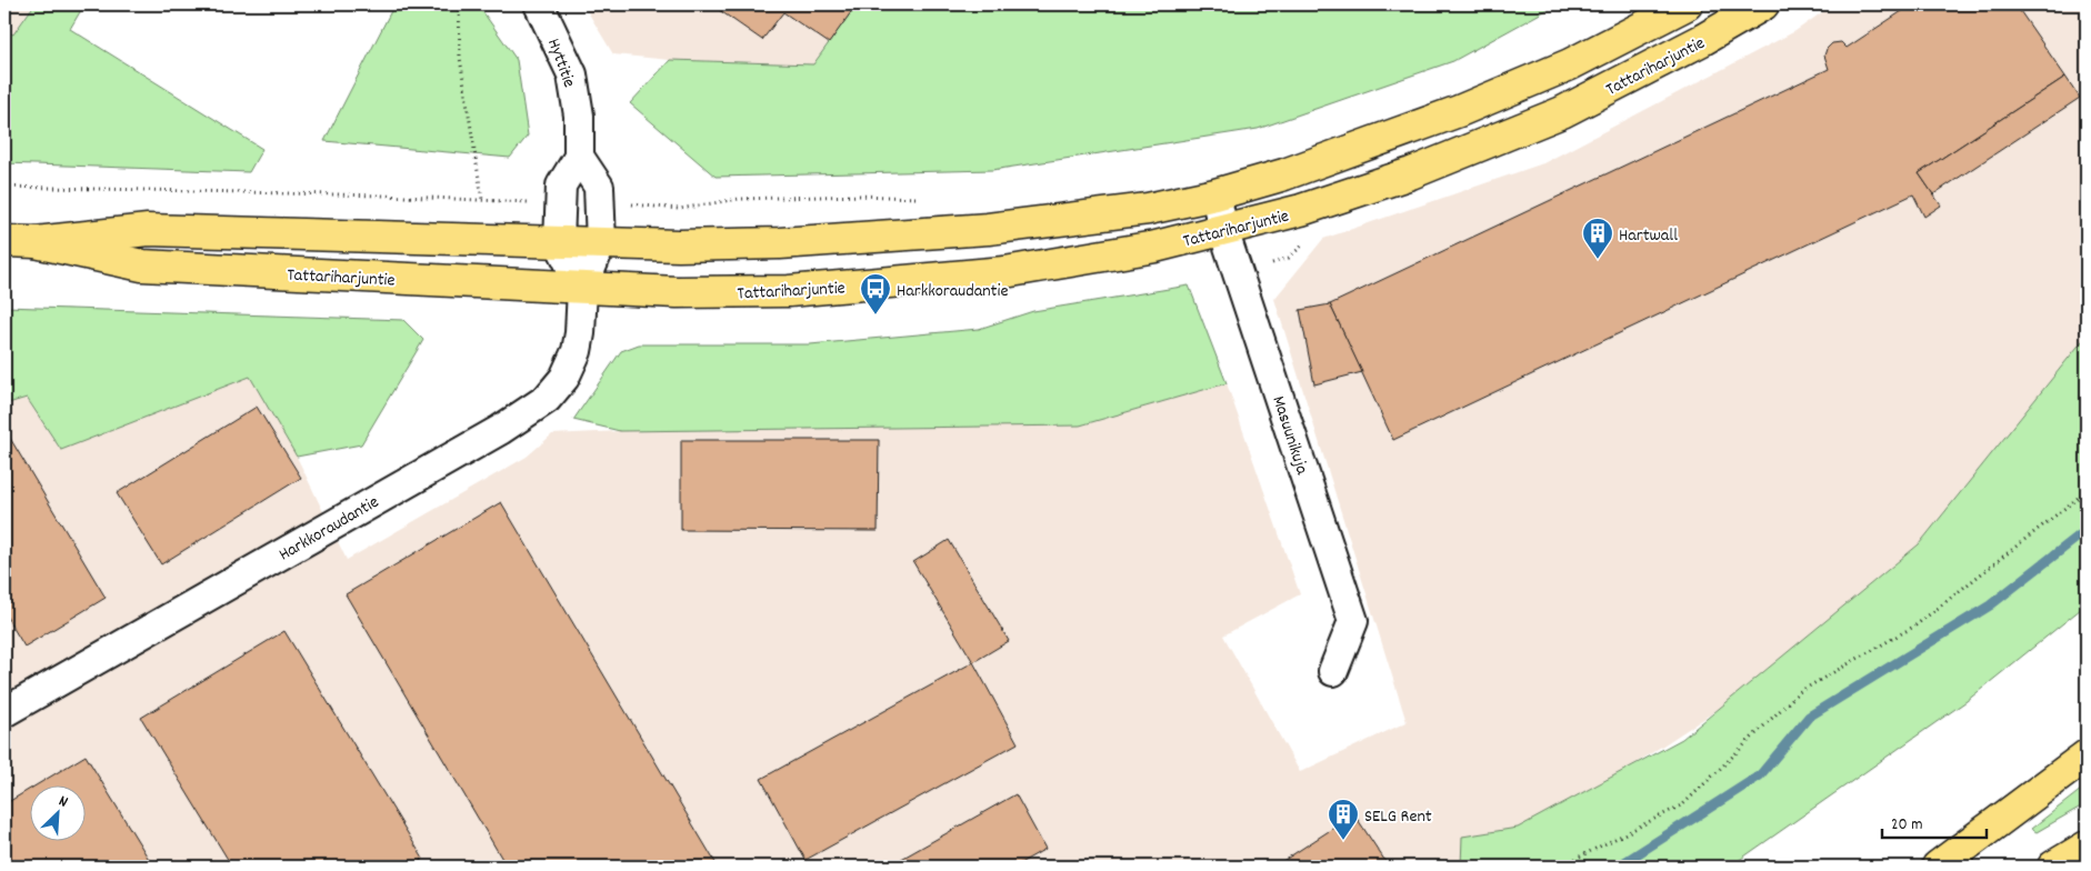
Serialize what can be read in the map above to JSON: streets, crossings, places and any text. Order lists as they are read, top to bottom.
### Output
{
  "streets": {
    "main road": ["Tattariharjuntie"],
    "street": ["Hyttitie", "Masuunikuja", "Harkkoraudantie"]
  },
  "crossings": [
    ["Tattariharjuntie", "Masuunikuja"],
    ["Tattariharjuntie", "Harkkoraudantie"]
  ],
  "places": {
    "building": ["Hartwall", "SELG Rent"],
    "bus stop": ["Harkkoraudantie"]
  },
  "scale_bar": "20 m",
  "north": "top right"
}
